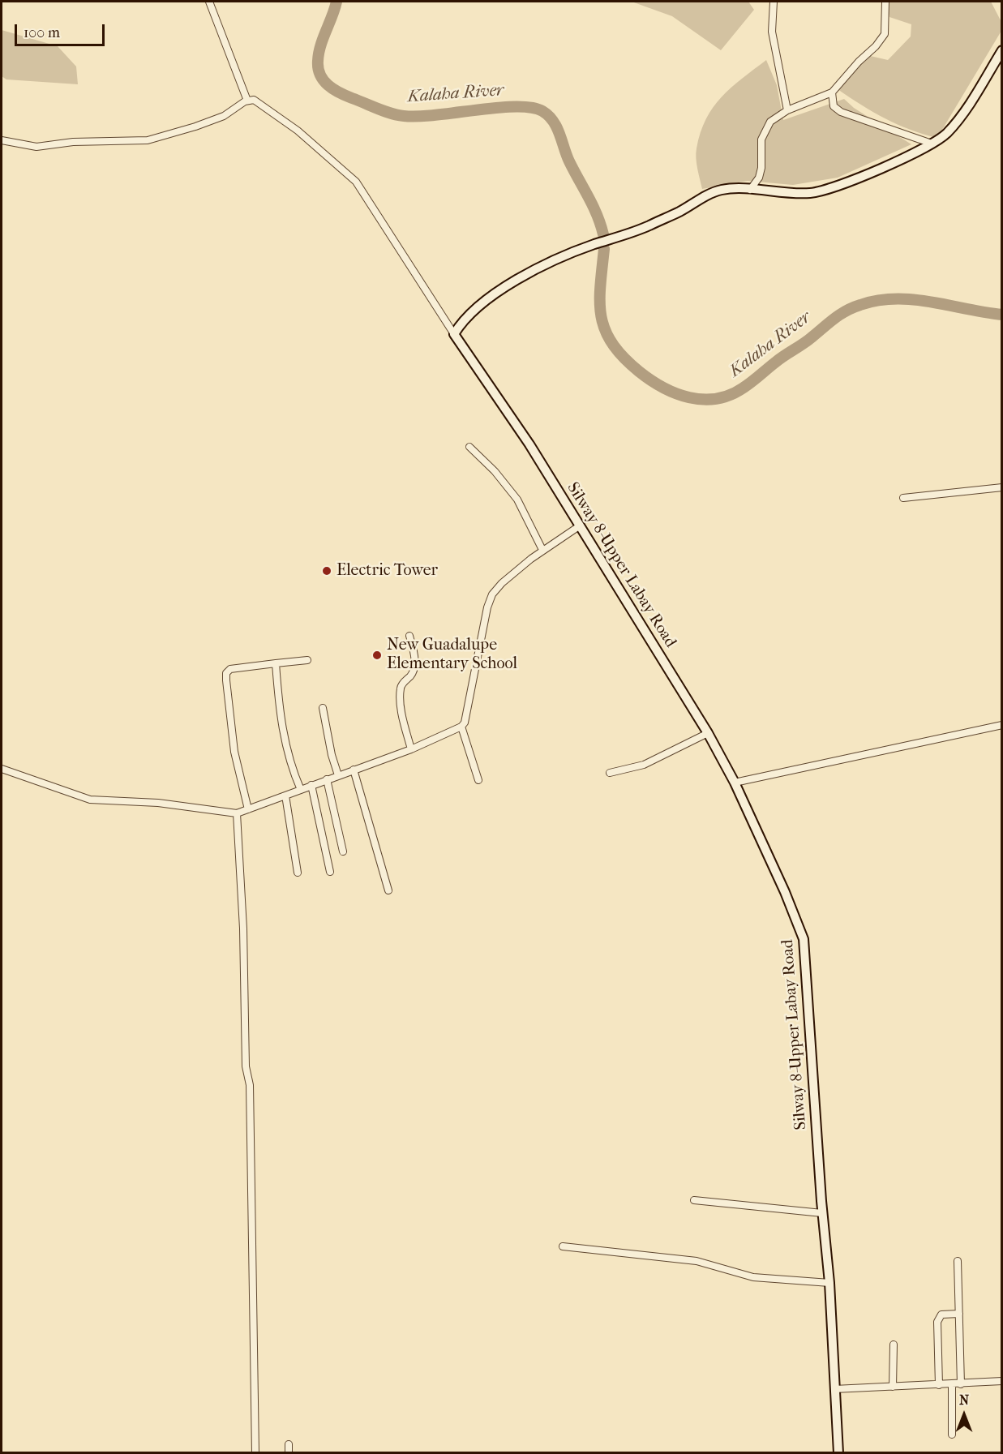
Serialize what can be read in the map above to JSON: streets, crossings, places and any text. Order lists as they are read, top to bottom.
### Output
{
  "streets": {
    "main road": ["Silway 8-Upper Labay Road"]
  },
  "water": ["Kalaha River"],
  "places": ["Electric Tower", "New Guadalupe Elementary School"],
  "scale_bar": "100 m",
  "north": "top"
}
